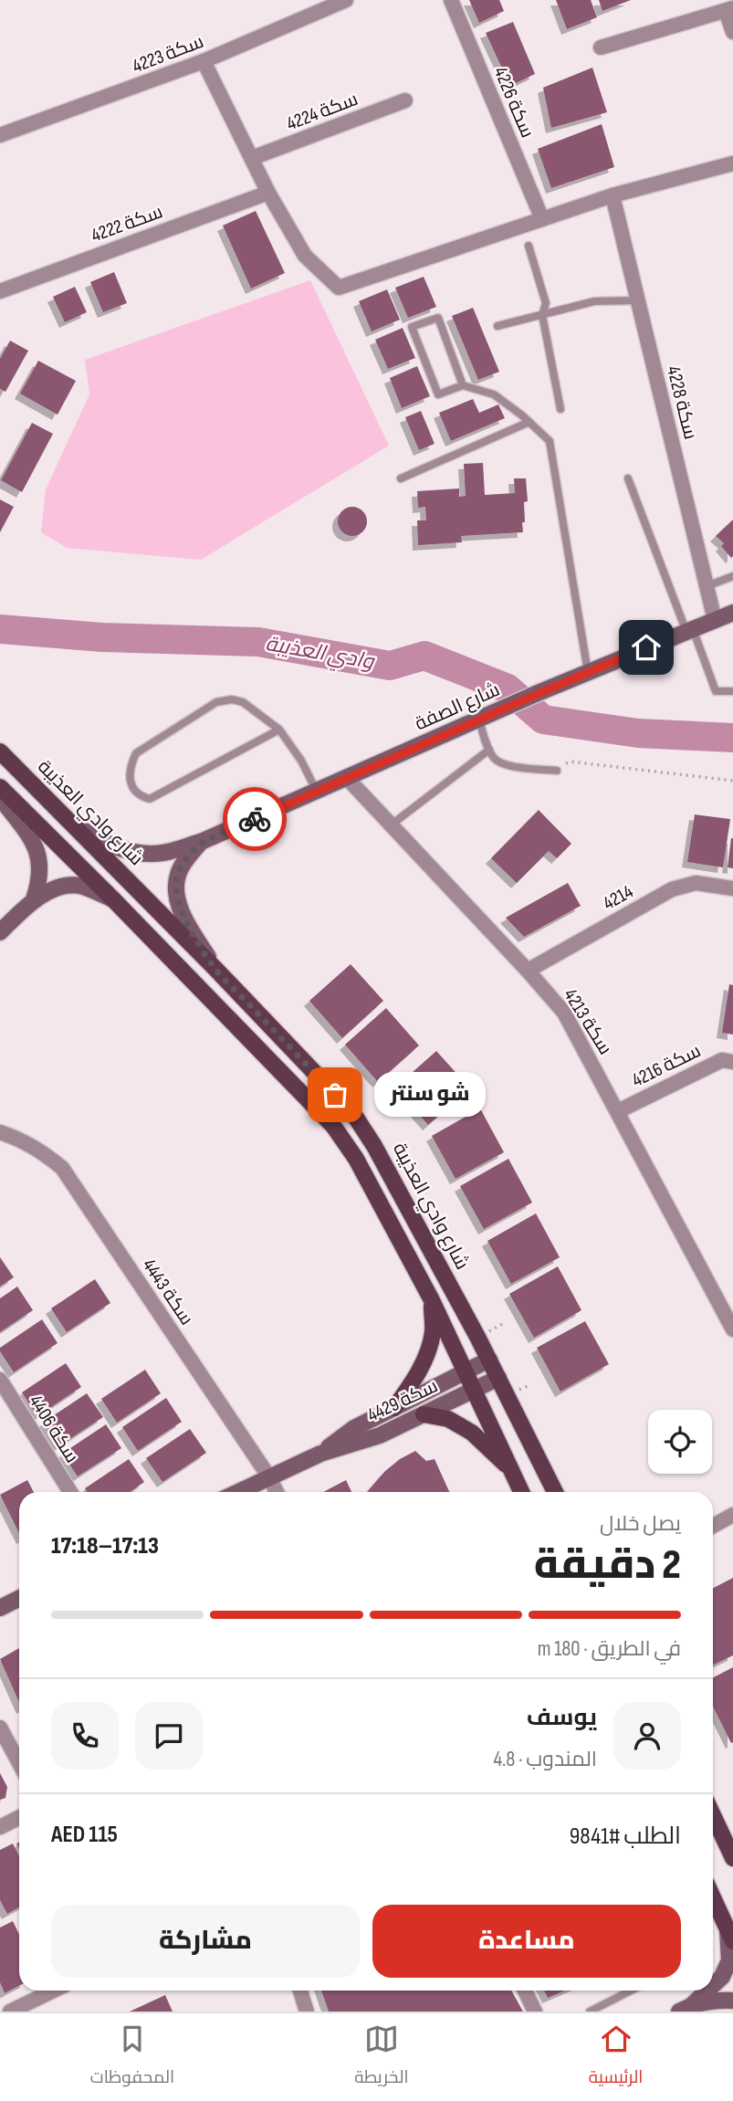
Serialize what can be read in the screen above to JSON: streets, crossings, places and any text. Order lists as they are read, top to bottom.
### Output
{
  "streets": {
    "main road": ["شارع وادي العذيبة"],
    "street": [
      "سكة 4223",
      "سكة 4226",
      "سكة 4224",
      "سكة 4222",
      "سكة 4228",
      "شارع الصفة",
      "4214",
      "سكة 4213",
      "سكة 4216",
      "سكة 4443",
      "سكة 4429",
      "سكة 4406"
    ]
  },
  "crossings": [
    ["سكة 4228", "شارع الصفة"],
    ["شارع الصفة", "شارع وادي العذيبة"],
    ["شارع الصفة", "سكة 4213"],
    ["شارع وادي العذيبة", "سكة 4429"],
    ["4214", "سكة 4213"],
    ["سكة 4213", "سكة 4216"],
    ["سكة 4443", "سكة 4429"]
  ],
  "water": ["وادي العذيبة"],
  "places": ["شو سنتر"],
  "page": {
    "bubble": "شو سنتر",
    "heading": ["2 دقيقة", "يصل خلال", "17:13–17:18"],
    "panel": [
      "يوسف",
      "المندوب · 4.8",
      "الطلب #9841",
      "AED 115"
    ],
    "bar": "في الطريق · 180 m",
    "buttons": ["مساعدة", "مشاركة"],
    "tabs": ["الرئيسية", "الخريطة", "المحفوظات"]
  }
}
